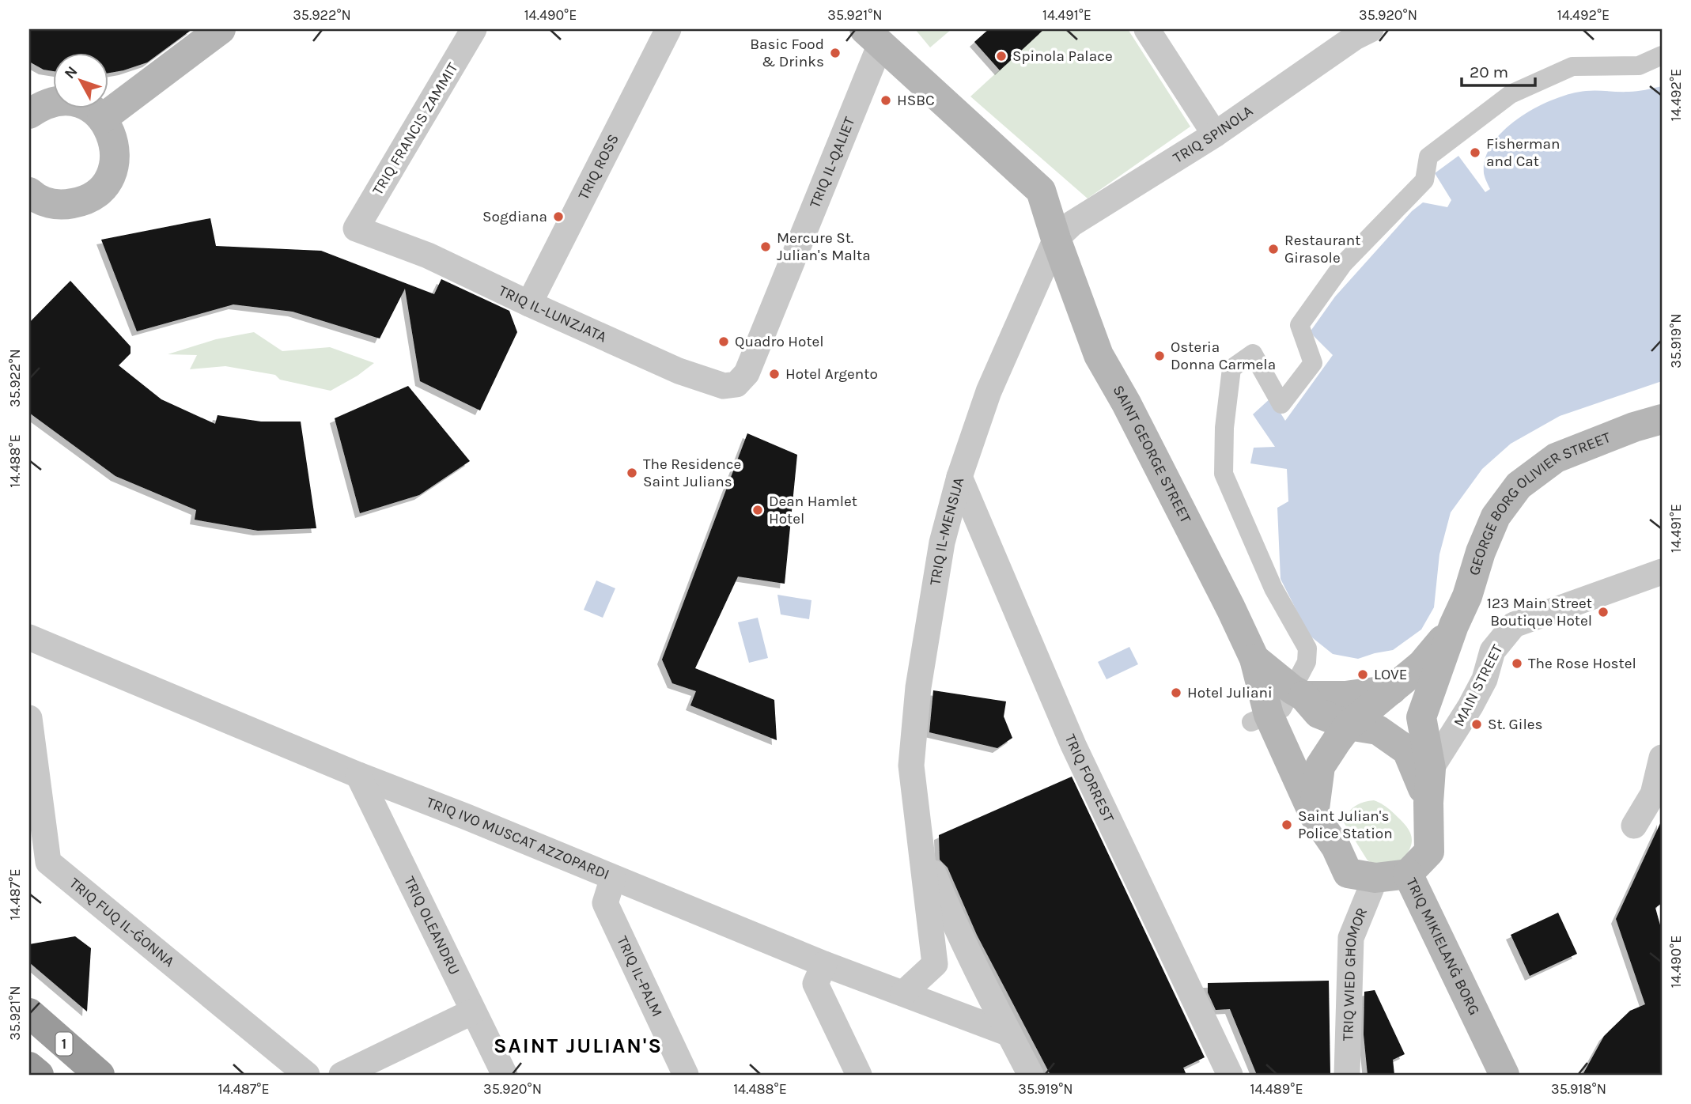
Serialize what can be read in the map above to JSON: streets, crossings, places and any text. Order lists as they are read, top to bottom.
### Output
{
  "streets": {
    "highway": ["1"],
    "main road": ["SAINT GEORGE STREET", "GEORGE BORG OLIVIER STREET", "TRIQ MIKIELANĠ BORG"],
    "street": [
      "TRIQ FRANCIS ZAMMIT",
      "TRIQ SPINOLA",
      "TRIQ IL-QALIET",
      "TRIQ ROSS",
      "TRIQ IL-LUNZJATA",
      "TRIQ IL-MENSIJA",
      "MAIN STREET",
      "TRIQ FORREST",
      "TRIQ IVO MUSCAT AZZOPARDI",
      "TRIQ FUQ IL-ĠONNA",
      "TRIQ OLEANDRU",
      "TRIQ WIED GĦOMOR",
      "TRIQ IL-PALM"
    ]
  },
  "crossings": [
    ["TRIQ FRANCIS ZAMMIT", "TRIQ IL-LUNZJATA"],
    ["TRIQ SPINOLA", "SAINT GEORGE STREET"],
    ["TRIQ SPINOLA", "TRIQ IL-MENSIJA"],
    ["TRIQ IL-QALIET", "TRIQ IL-LUNZJATA"],
    ["TRIQ IL-QALIET", "SAINT GEORGE STREET"],
    ["TRIQ ROSS", "TRIQ IL-LUNZJATA"],
    ["SAINT GEORGE STREET", "TRIQ IL-MENSIJA"],
    ["SAINT GEORGE STREET", "TRIQ MIKIELANĠ BORG"],
    ["SAINT GEORGE STREET", "TRIQ WIED GĦOMOR"],
    ["GEORGE BORG OLIVIER STREET", "TRIQ MIKIELANĠ BORG"],
    ["TRIQ IL-MENSIJA", "TRIQ FORREST"],
    ["TRIQ IL-MENSIJA", "TRIQ IVO MUSCAT AZZOPARDI"],
    ["MAIN STREET", "TRIQ MIKIELANĠ BORG"],
    ["TRIQ IVO MUSCAT AZZOPARDI", "TRIQ OLEANDRU"],
    ["TRIQ IVO MUSCAT AZZOPARDI", "TRIQ IL-PALM"],
    ["TRIQ MIKIELANĠ BORG", "TRIQ WIED GĦOMOR"]
  ],
  "districts": ["SAINT JULIAN'S"],
  "places": [
    "Basic Food & Drinks",
    "Spinola Palace",
    "HSBC",
    "Fisherman and Cat",
    "Sogdiana",
    "Mercure St. Julian's Malta",
    "Restaurant Girasole",
    "Quadro Hotel",
    "Osteria Donna Carmela",
    "Hotel Argento",
    "The Residence Saint Julians",
    "Dean Hamlet Hotel",
    "123 Main Street Boutique Hotel",
    "The Rose Hostel",
    "LOVE",
    "Hotel Juliani",
    "St. Giles",
    "Saint Julian's Police Station"
  ],
  "scale_bar": "20 m",
  "north": "top left",
  "coordinates": [
    "35.922°N",
    "14.490°E",
    "35.921°N",
    "14.491°E",
    "35.920°N",
    "14.492°E",
    "35.919°N",
    "14.488°E",
    "14.487°E",
    "14.489°E",
    "35.918°N"
  ]
}
